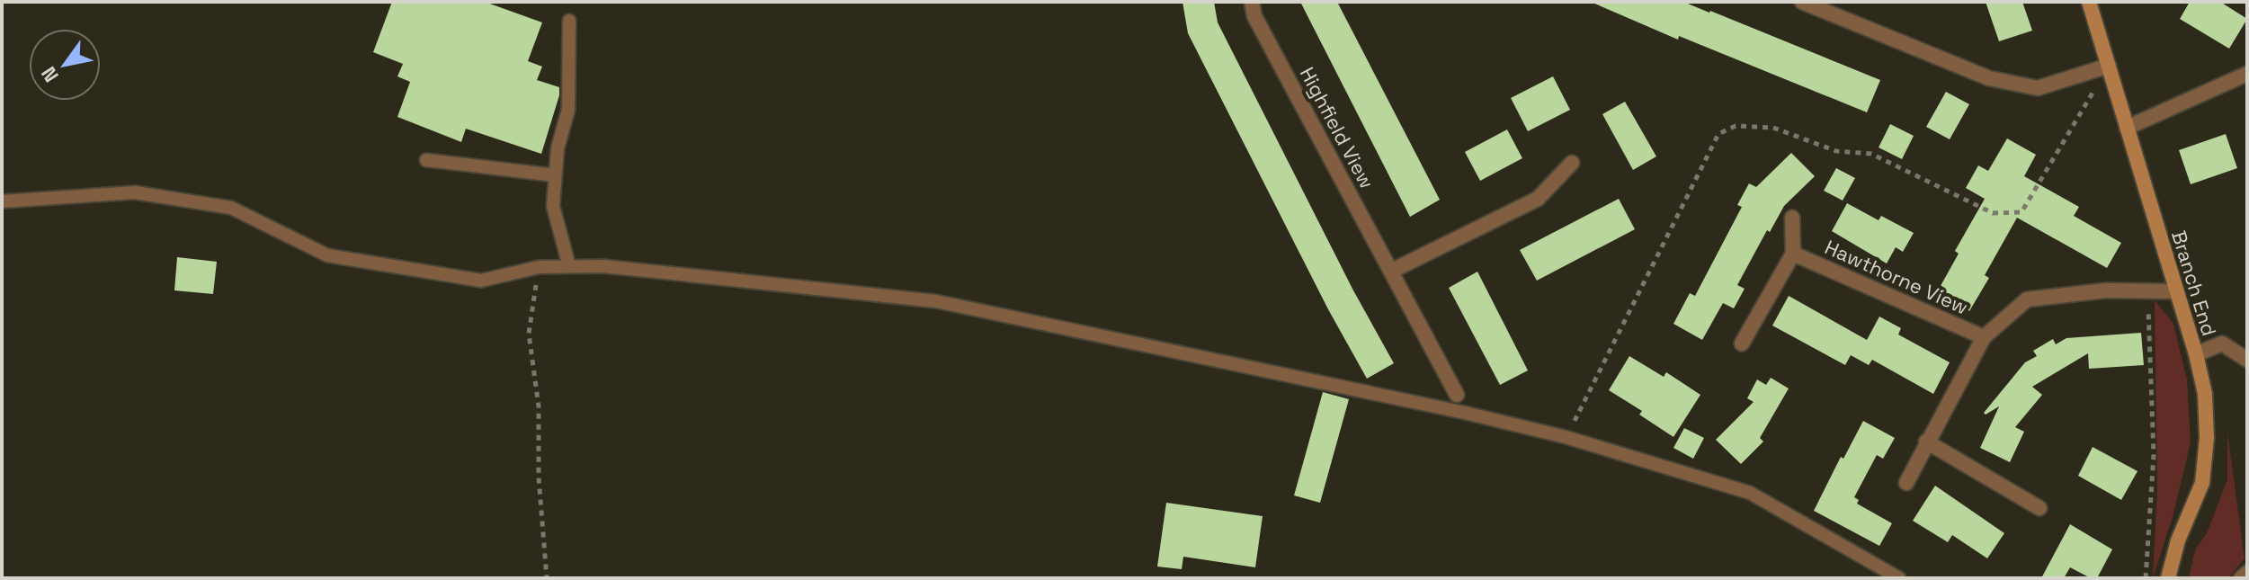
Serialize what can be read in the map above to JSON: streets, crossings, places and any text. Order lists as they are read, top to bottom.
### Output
{
  "streets": {
    "main road": ["Branch End"],
    "street": ["Highfield View", "Hawthorne View"]
  },
  "north": "bottom left"
}
